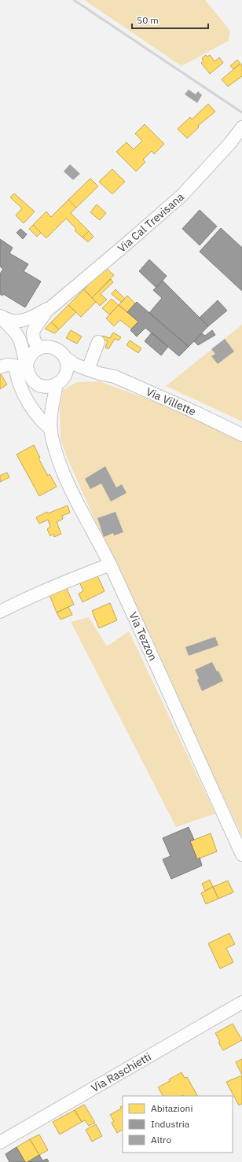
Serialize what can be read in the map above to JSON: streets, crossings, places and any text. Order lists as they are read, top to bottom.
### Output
{
  "streets": {
    "street": [
      "Via Cal Trevisana",
      "Via Villette",
      "Via Tezzon",
      "Via Raschietti"
    ]
  },
  "crossings": [
    ["Via Cal Trevisana", "Via Villette"],
    ["Via Cal Trevisana", "Via Tezzon"],
    ["Via Villette", "Via Tezzon"]
  ],
  "legend": ["Abitazioni", "Industria", "Altro"],
  "scale_bar": "50 m"
}
